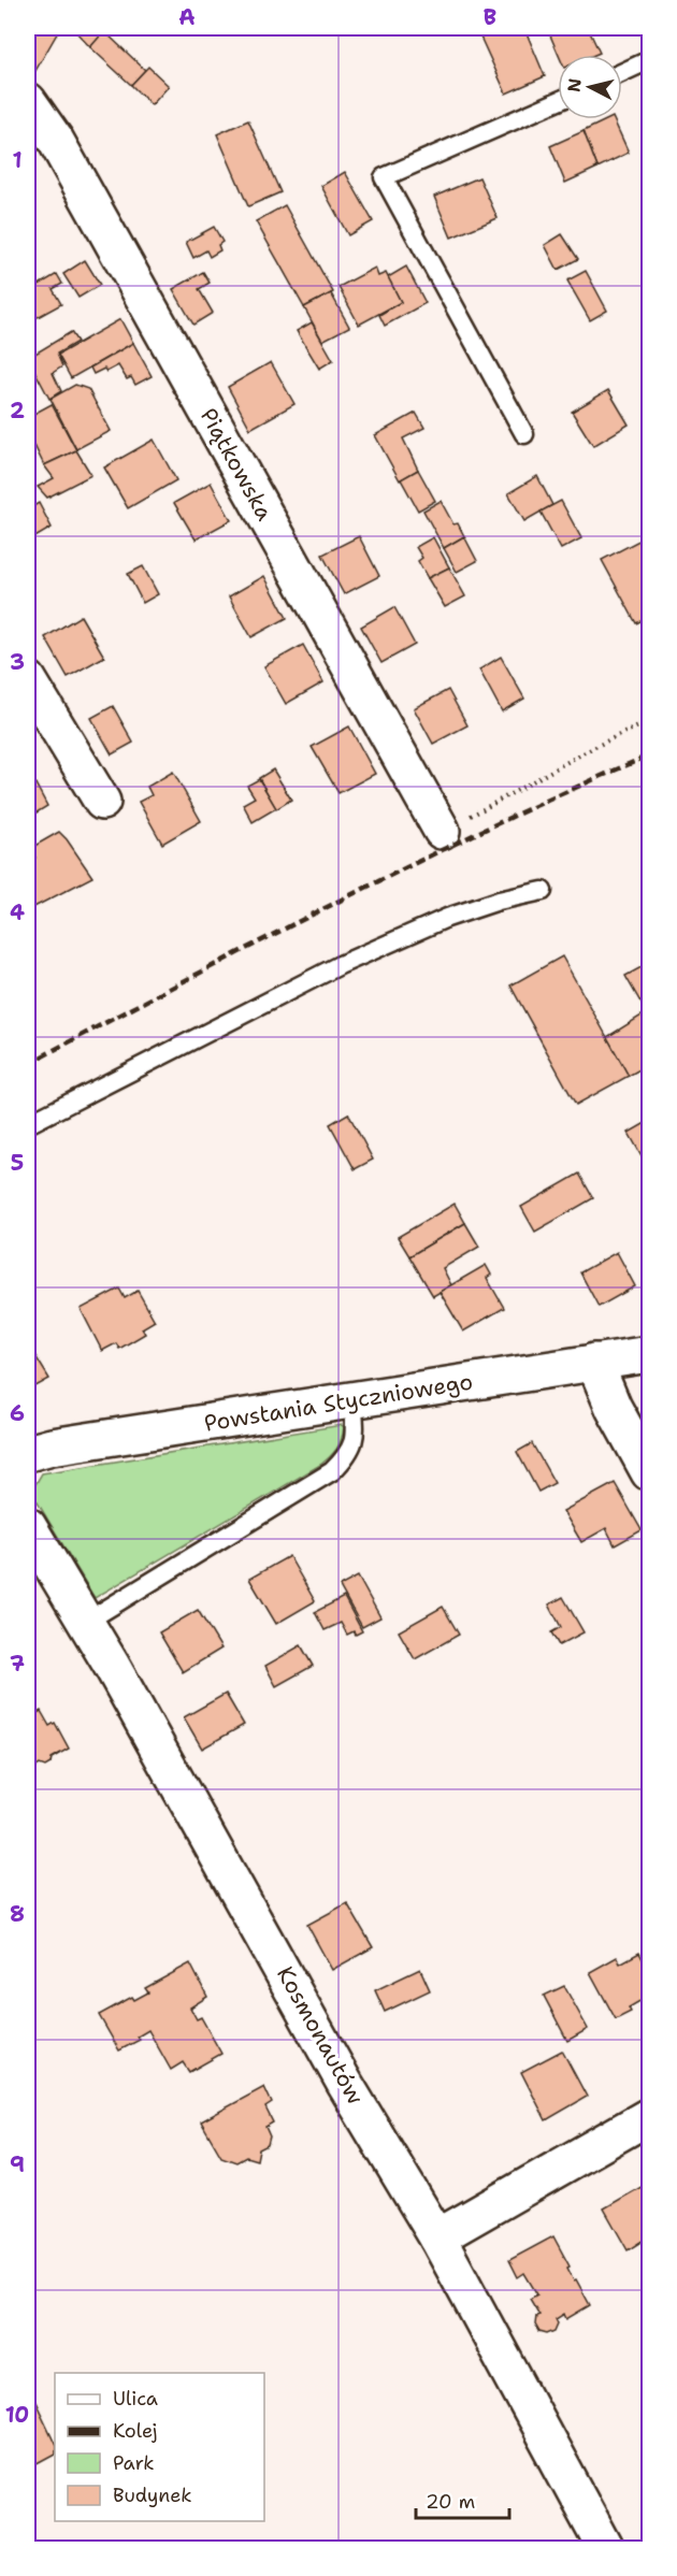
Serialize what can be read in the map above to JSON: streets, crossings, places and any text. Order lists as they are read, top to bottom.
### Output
{
  "streets": {
    "street": ["Piątkowska", "Powstania Styczniowego", "Kosmonautów"]
  },
  "legend": [
    "Ulica",
    "Kolej",
    "Park",
    "Budynek"
  ],
  "scale_bar": "20 m",
  "north": "left",
  "grid": {
    "columns": ["A", "B"],
    "rows": [
      "1",
      "2",
      "3",
      "4",
      "5",
      "6",
      "7",
      "8",
      "9",
      "10"
    ]
  }
}
